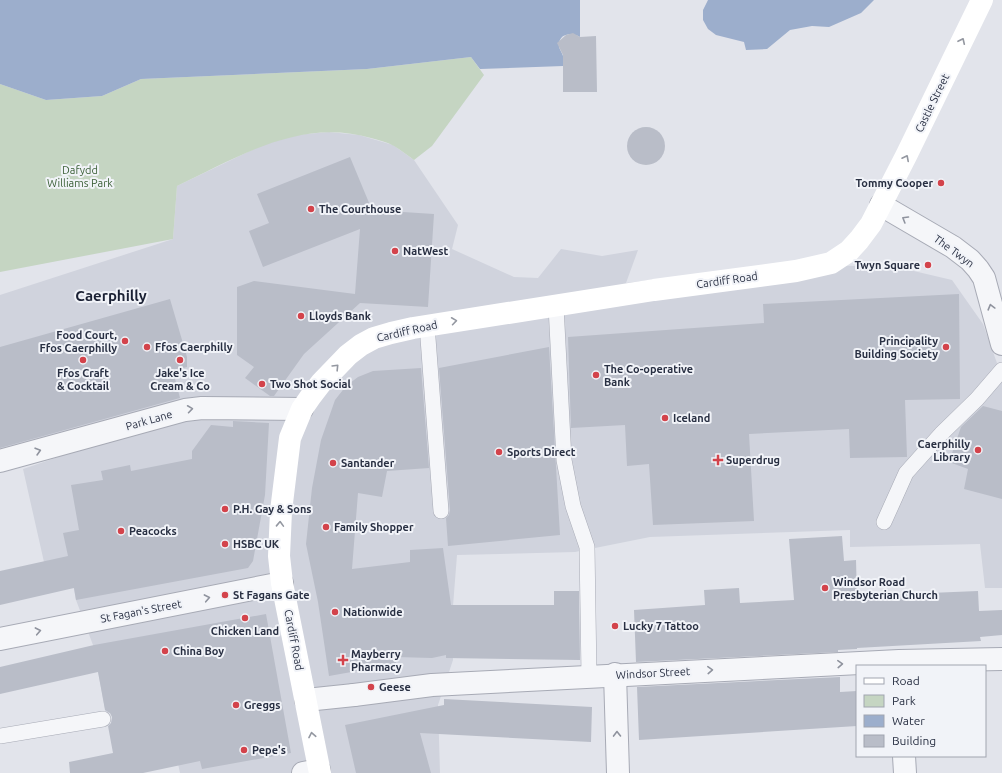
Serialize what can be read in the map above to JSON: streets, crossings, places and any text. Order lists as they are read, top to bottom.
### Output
{
  "streets": {
    "main road": ["Castle Street", "Cardiff Road"],
    "street": [
      "The Twyn",
      "Park Lane",
      "St Fagan's Street",
      "Windsor Street"
    ]
  },
  "crossings": [
    ["Castle Street", "The Twyn"],
    ["Castle Street", "Cardiff Road"],
    ["The Twyn", "Cardiff Road"],
    ["Cardiff Road", "Park Lane"],
    ["Cardiff Road", "St Fagan's Street"],
    ["Cardiff Road", "Windsor Street"]
  ],
  "one_way": [
    "Castle Street",
    "The Twyn",
    "Cardiff Road",
    "Park Lane",
    "St Fagan's Street",
    "Windsor Street"
  ],
  "districts": ["Caerphilly"],
  "parks": ["Dafydd Williams Park"],
  "places": {
    "other": [
      "Tommy Cooper",
      "The Courthouse",
      "NatWest",
      "Twyn Square",
      "Lloyds Bank",
      "Food Court, Ffos Caerphilly",
      "Ffos Caerphilly",
      "Principality Building Society",
      "Ffos Craft & Cocktail",
      "Jake's Ice Cream & Co",
      "The Co-operative Bank",
      "Two Shot Social",
      "Iceland",
      "Caerphilly Library",
      "Sports Direct",
      "Santander",
      "P.H. Gay & Sons",
      "Family Shopper",
      "Peacocks",
      "HSBC UK",
      "Windsor Road Presbyterian Church",
      "St Fagans Gate",
      "Nationwide",
      "Chicken Land",
      "Lucky 7 Tattoo",
      "China Boy",
      "Geese",
      "Greggs",
      "Pepe's"
    ],
    "health": ["Superdrug", "Mayberry Pharmacy"]
  },
  "legend": [
    "Road",
    "Park",
    "Water",
    "Building"
  ]
}
